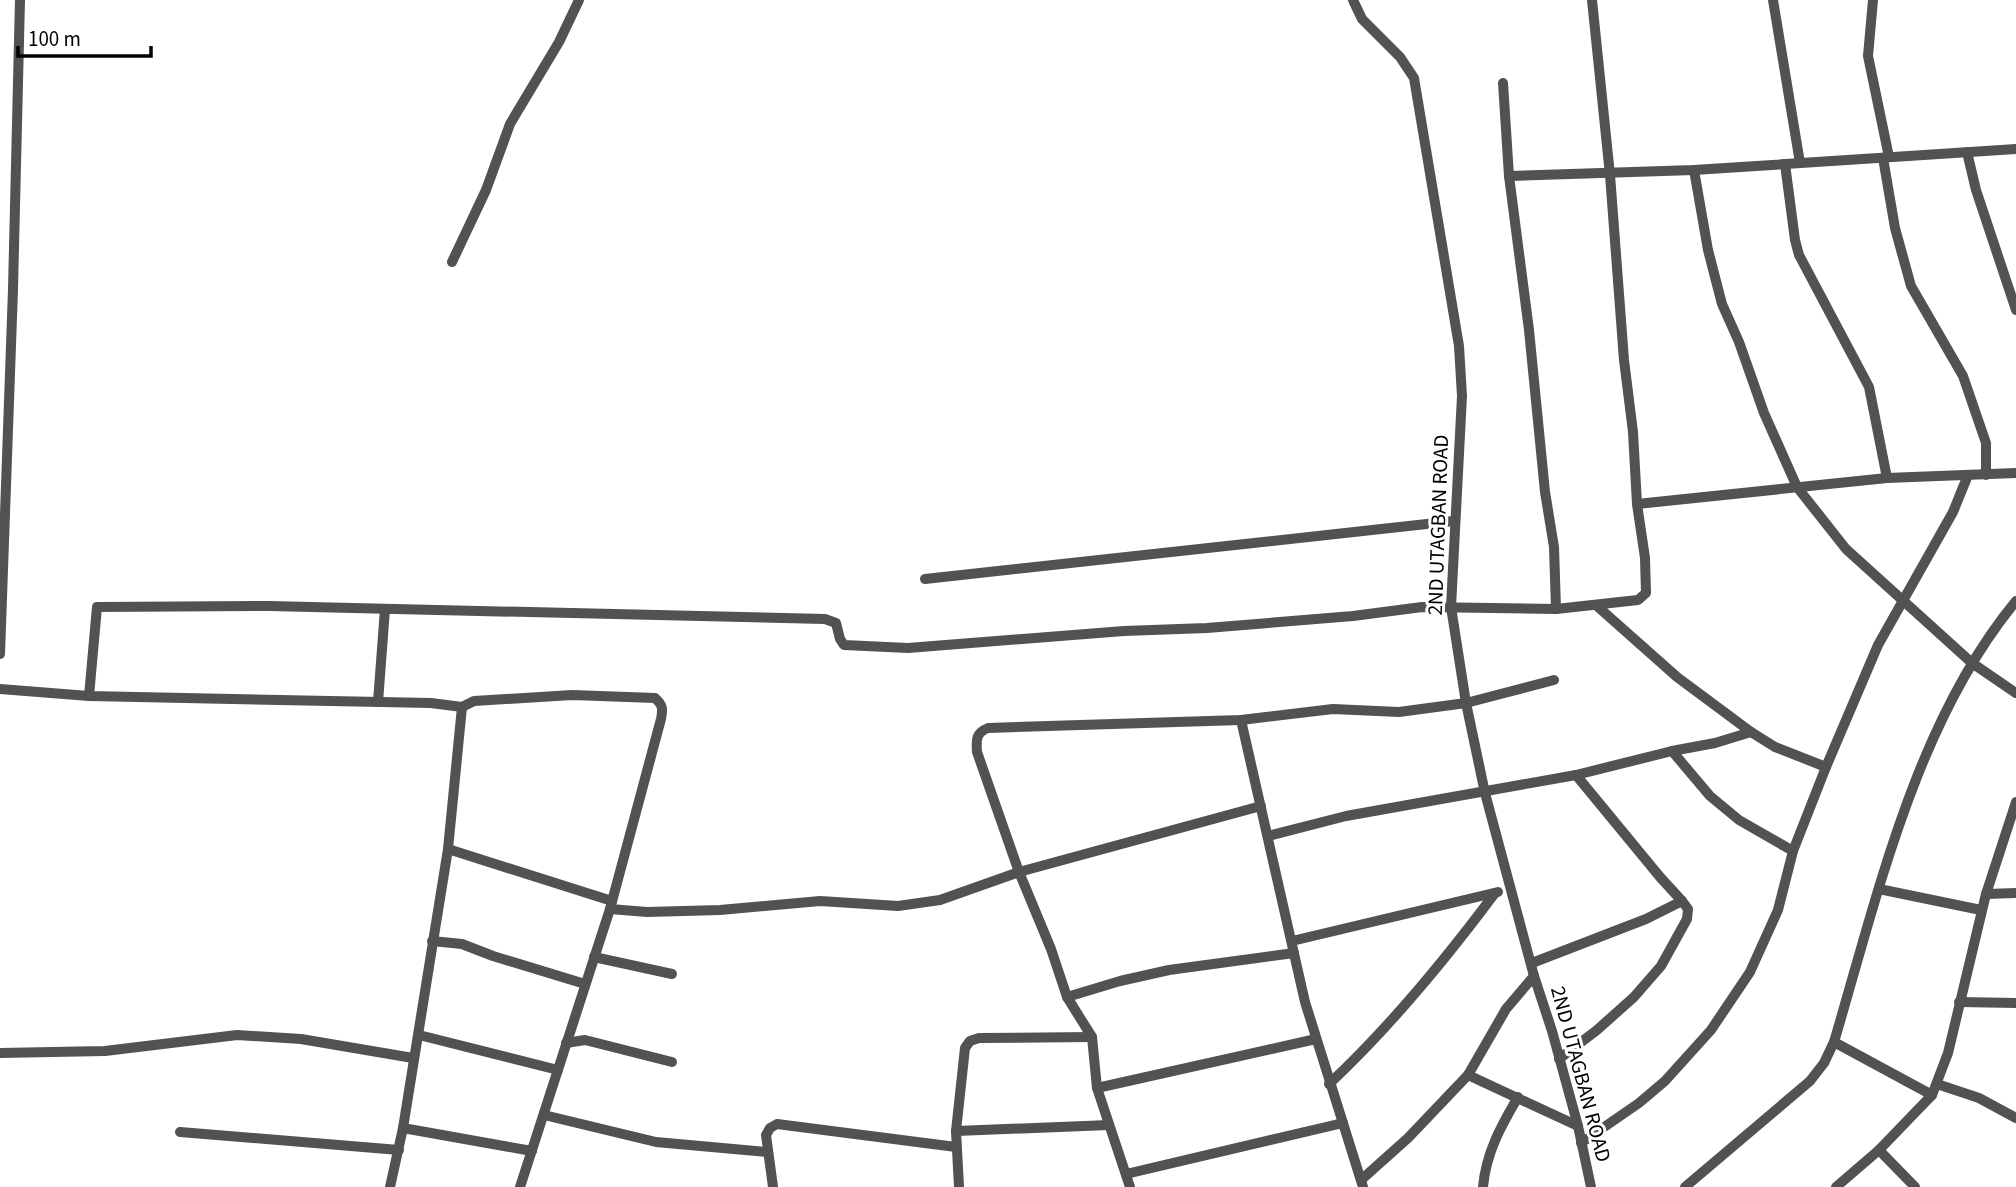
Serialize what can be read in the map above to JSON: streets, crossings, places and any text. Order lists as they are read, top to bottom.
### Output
{
  "streets": {
    "street": ["2ND UTAGBAN ROAD"]
  },
  "scale_bar": "100 m"
}
